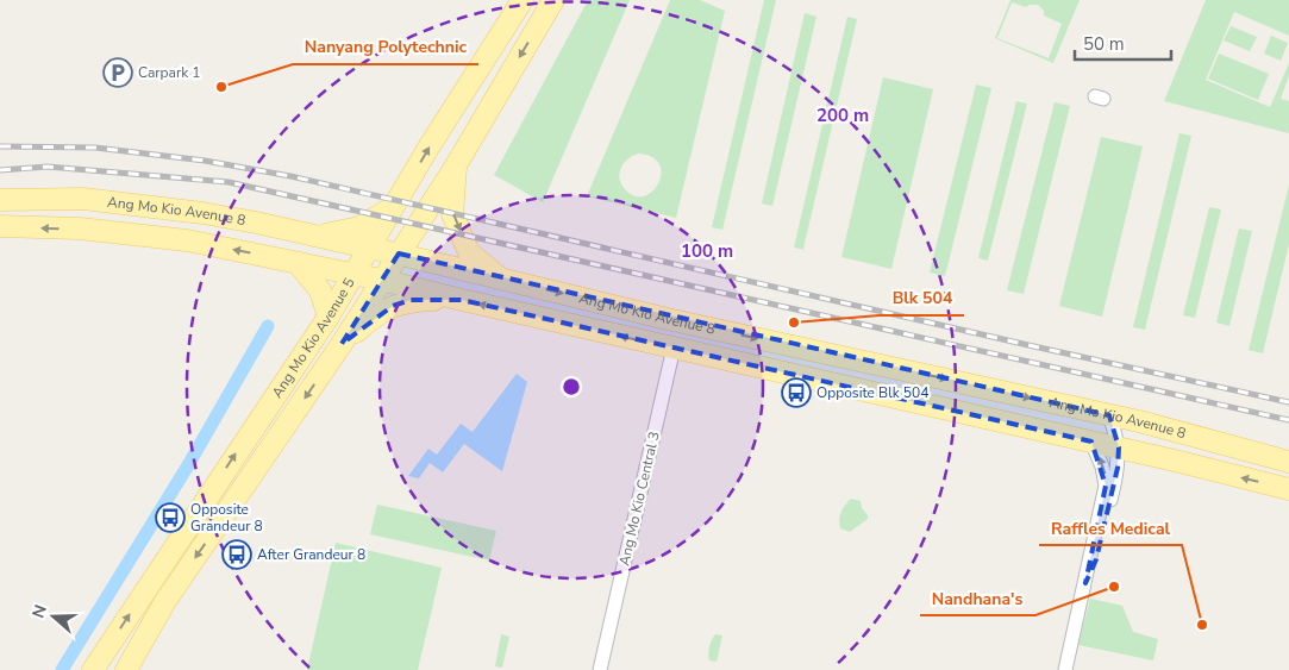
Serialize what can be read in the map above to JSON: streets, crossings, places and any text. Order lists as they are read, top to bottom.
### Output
{
  "streets": {
    "main road": ["Ang Mo Kio Avenue 8", "Ang Mo Kio Avenue 5"],
    "street": ["Ang Mo Kio Central 3"]
  },
  "crossings": [
    ["Ang Mo Kio Avenue 8", "Ang Mo Kio Avenue 5"],
    ["Ang Mo Kio Avenue 8", "Ang Mo Kio Central 3"]
  ],
  "places": {
    "parking": ["Carpark 1"],
    "other": [
      "Nanyang Polytechnic",
      "Blk 504",
      "Nandhana's",
      "Raffles Medical"
    ],
    "bus stop": ["Opposite Blk 504", "Opposite Grandeur 8", "After Grandeur 8"]
  },
  "scale_bar": "50 m",
  "north": "left",
  "rings": ["200 m", "100 m"]
}
